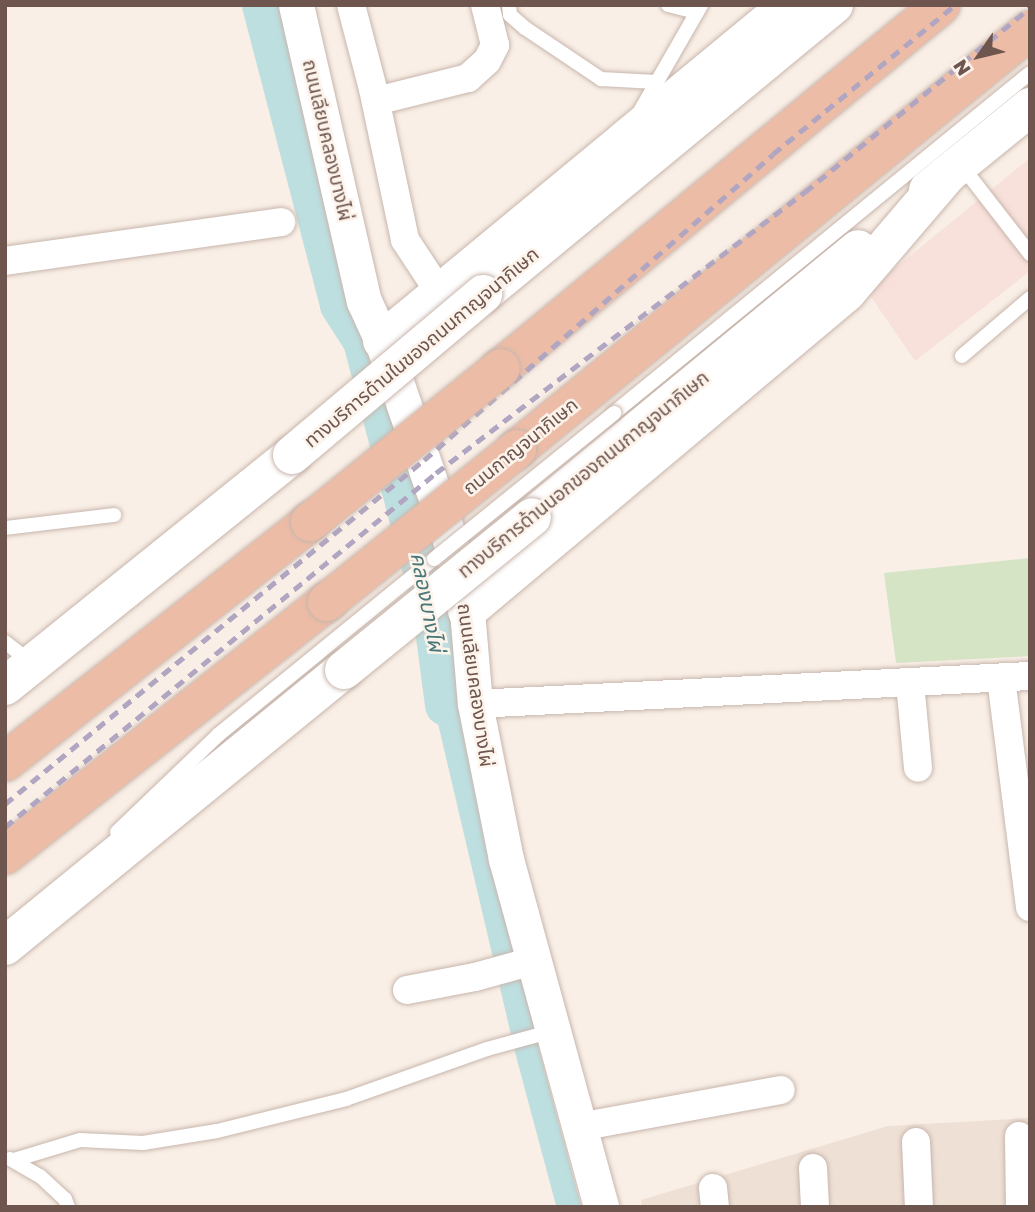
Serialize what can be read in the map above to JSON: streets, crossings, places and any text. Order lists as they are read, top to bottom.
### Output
{
  "streets": {
    "highway": ["ถนนกาญจนาภิเษก"],
    "main road": ["ทางบริการด้านในของถนนกาญจนาภิเษก", "ทางบริการด้านนอกของถนนกาญจนาภิเษก"],
    "street": ["ถนนเลียบคลองบางไผ่"]
  },
  "water": ["คลองบางไผ่"],
  "north": "bottom left"
}
